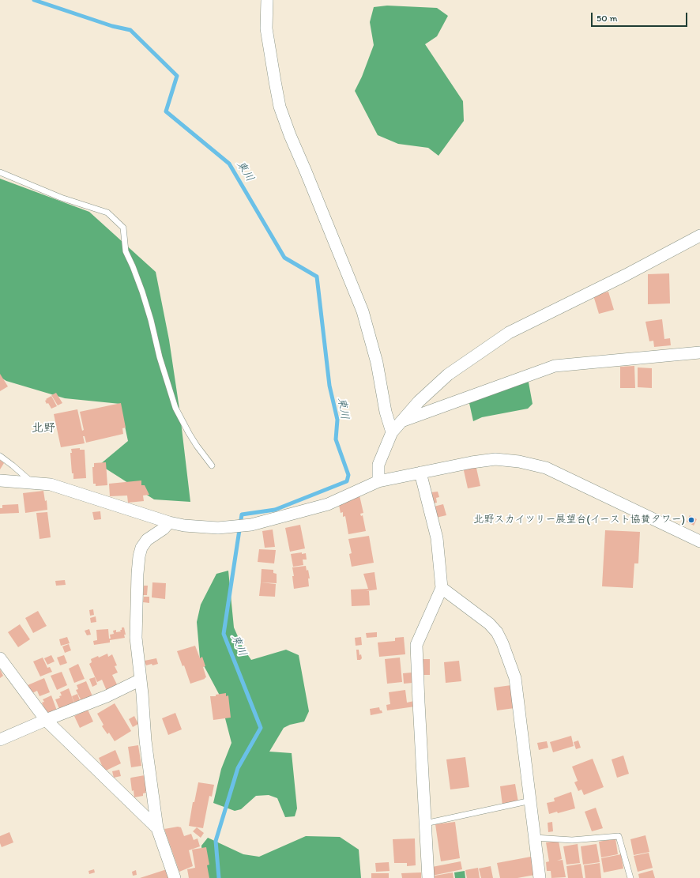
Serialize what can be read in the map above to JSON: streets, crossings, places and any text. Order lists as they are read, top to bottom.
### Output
{
  "districts": ["北野"],
  "water": ["東川"],
  "places": ["北野スカイツリー展望台(イースト協賛タワー)"],
  "scale_bar": "50 m"
}
